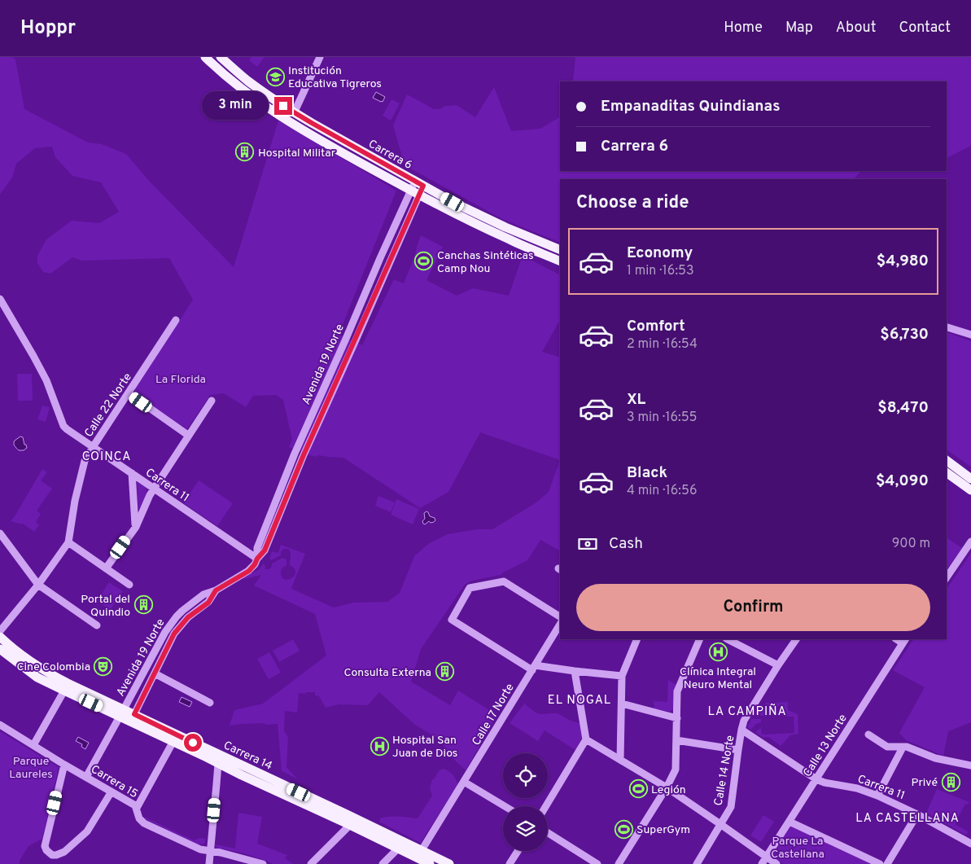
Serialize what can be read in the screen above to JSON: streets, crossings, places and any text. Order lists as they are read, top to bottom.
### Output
{
  "streets": {
    "main road": ["Carrera 6", "Carrera 14"],
    "street": [
      "Avenida 19 Norte",
      "Calle 22 Norte",
      "Carrera 11",
      "Calle 17 Norte",
      "Calle 13 Norte",
      "Calle 14 Norte",
      "Carrera 15"
    ]
  },
  "crossings": [
    ["Carrera 6", "Avenida 19 Norte"],
    ["Avenida 19 Norte", "Carrera 11"],
    ["Avenida 19 Norte", "Carrera 14"],
    ["Avenida 19 Norte", "Carrera 15"],
    ["Calle 22 Norte", "Carrera 11"],
    ["Carrera 11", "Calle 13 Norte"],
    ["Carrera 11", "Calle 14 Norte"],
    ["Calle 17 Norte", "Carrera 14"]
  ],
  "districts": [
    "COINCA",
    "EL NOGAL",
    "LA CAMPIÑA",
    "LA CASTELLANA"
  ],
  "parks": ["La Florida", "Parque Laureles", "Parque La Castellana"],
  "places": {
    "school or university": ["Institución Educativa Tigreros"],
    "building": [
      "Hospital Militar",
      "Portal del Quindio",
      "Consulta Externa",
      "Privé"
    ],
    "sports": ["Canchas Sintéticas Camp Nou", "Legión", "SuperGym"],
    "hospital": ["Clínica Integral Neuro Mental", "Hospital San Juan de Dios"],
    "theatre": ["Cine Colombia"]
  },
  "page": {
    "header": "Hoppr",
    "nav": [
      "Home",
      "Map",
      "About",
      "Contact"
    ],
    "banner": ["Empanaditas Quindianas", "Carrera 6"],
    "bubble": "3 min",
    "heading": "Choose a ride",
    "list": [
      {
        "name": "Economy",
        "note": "1 min · 16:53",
        "value": "$4,980"
      },
      {
        "name": "Comfort",
        "note": "2 min · 16:54",
        "value": "$6,730"
      },
      {
        "name": "XL",
        "note": "3 min · 16:55",
        "value": "$8,470"
      },
      {
        "name": "Black",
        "note": "4 min · 16:56",
        "value": "$4,090"
      }
    ],
    "pay": ["Cash", "900 m"],
    "buttons": "Confirm"
  }
}
